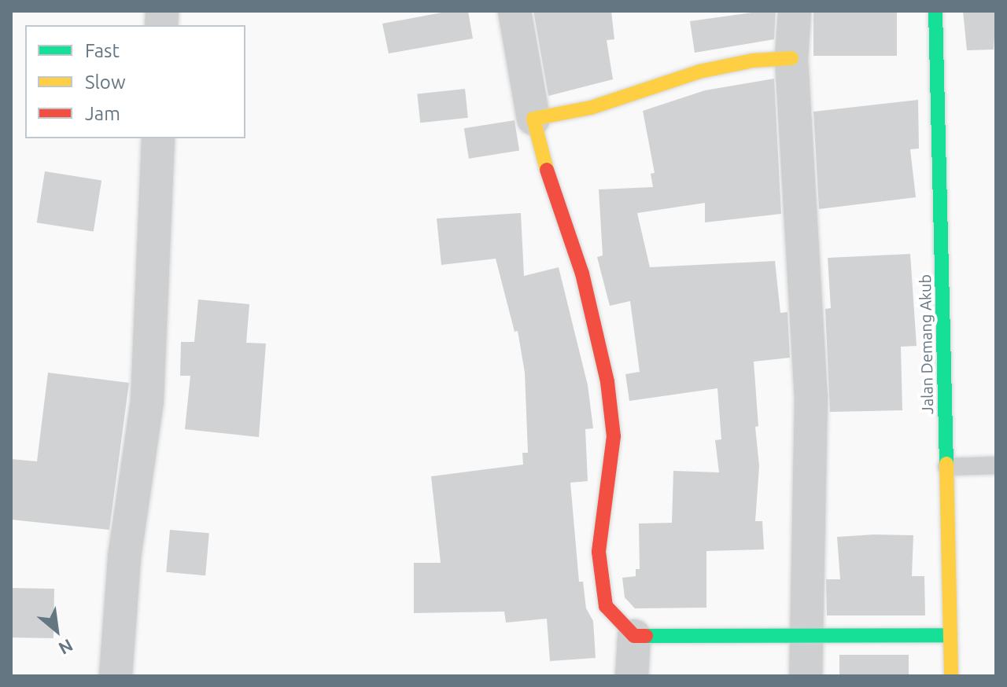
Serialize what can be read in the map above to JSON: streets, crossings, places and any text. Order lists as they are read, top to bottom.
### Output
{
  "streets": {
    "street": ["Jalan Demang Akub"]
  },
  "legend": ["Fast", "Slow", "Jam"],
  "north": "bottom right"
}
